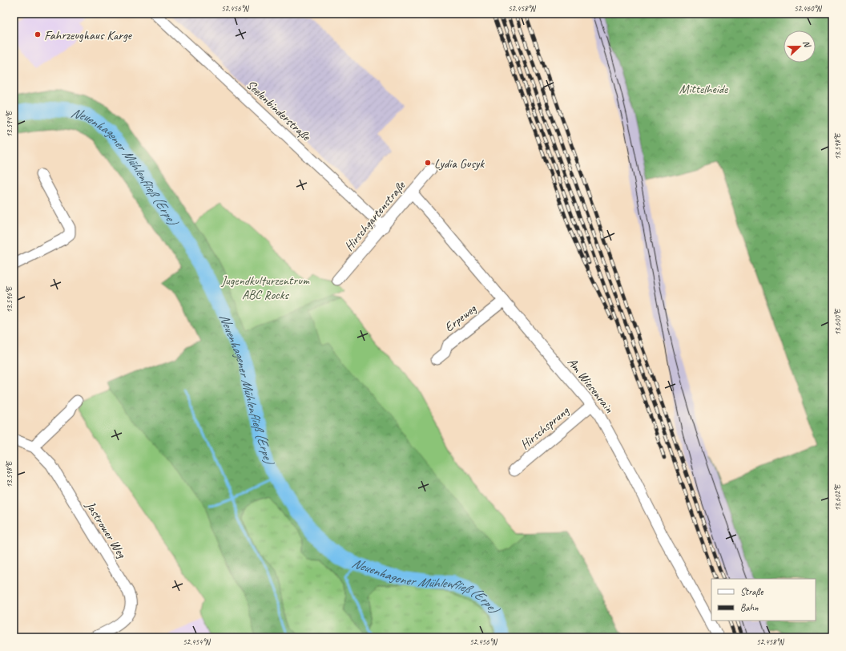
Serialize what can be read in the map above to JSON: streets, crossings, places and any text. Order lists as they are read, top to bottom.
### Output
{
  "streets": {
    "street": [
      "Seelenbinderstraße",
      "Hirschgartenstraße",
      "Erpeweg",
      "Am Wiesenrain",
      "Hirschsprung",
      "Jastrower Weg"
    ]
  },
  "crossings": [
    ["Seelenbinderstraße", "Hirschgartenstraße"],
    ["Hirschgartenstraße", "Am Wiesenrain"],
    ["Erpeweg", "Am Wiesenrain"],
    ["Am Wiesenrain", "Hirschsprung"]
  ],
  "water": ["Neuenhagener Mühlenfließ (Erpe)"],
  "parks": ["Mittelheide", "Jugendkulturzentrum ABC Rocks"],
  "places": ["Fahrzeughaus Karge", "Lydia Gusyk"],
  "legend": ["Straße", "Bahn"],
  "north": "right",
  "coordinates": [
    "52.456°N",
    "52.458°N",
    "52.460°N",
    "13.594°E",
    "13.598°E",
    "13.596°E",
    "13.600°E",
    "13.602°E",
    "52.454°N"
  ]
}
